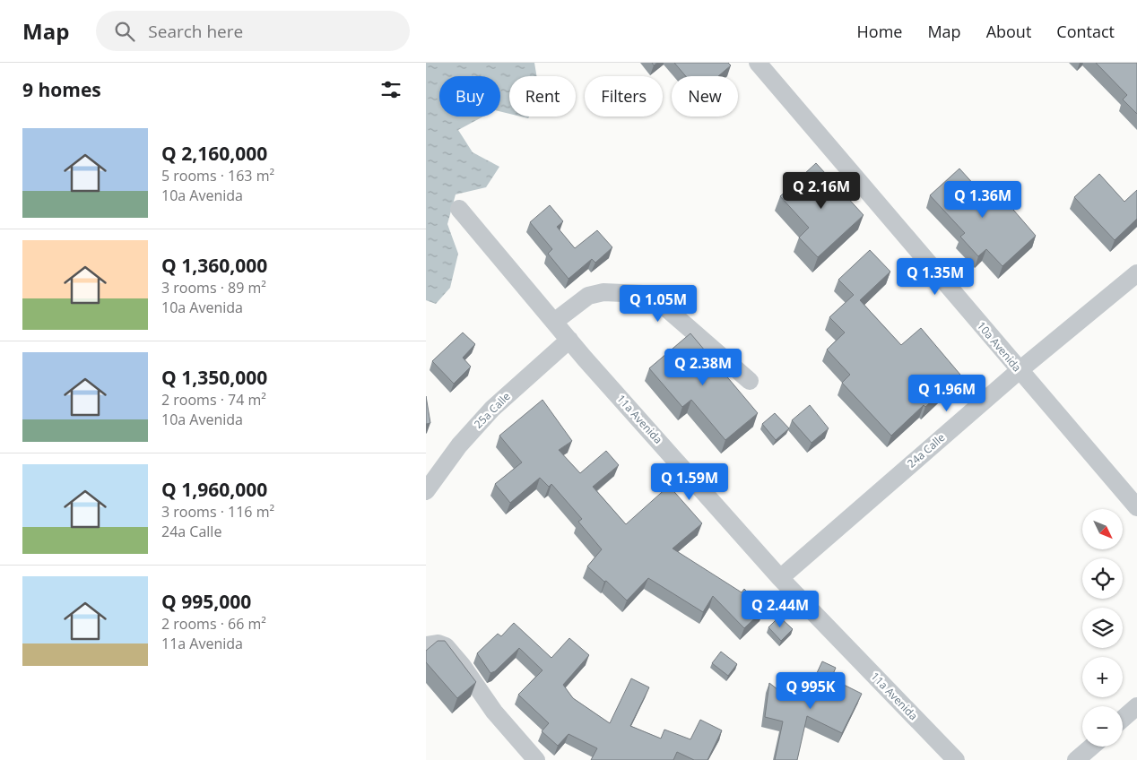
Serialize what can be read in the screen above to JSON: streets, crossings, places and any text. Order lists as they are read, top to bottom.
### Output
{
  "streets": {
    "street": [
      "10a Avenida",
      "25a Calle",
      "11a Avenida",
      "24a Calle"
    ]
  },
  "crossings": [
    ["10a Avenida", "24a Calle"],
    ["25a Calle", "11a Avenida"],
    ["11a Avenida", "24a Calle"]
  ],
  "north": "bottom right",
  "page": {
    "header": "Map",
    "search": "Search here",
    "nav": [
      "Home",
      "Map",
      "About",
      "Contact"
    ],
    "heading": "9 homes",
    "chip": [
      "Buy",
      "Rent",
      "Filters",
      "New"
    ],
    "list": [
      {
        "name": "Q 2,160,000",
        "note": "5 rooms · 163 m² · 10a Avenida"
      },
      {
        "name": "Q 1,360,000",
        "note": "3 rooms · 89 m² · 10a Avenida"
      },
      {
        "name": "Q 1,350,000",
        "note": "2 rooms · 74 m² · 10a Avenida"
      },
      {
        "name": "Q 1,960,000",
        "note": "3 rooms · 116 m² · 24a Calle"
      },
      {
        "name": "Q 995,000",
        "note": "2 rooms · 66 m² · 11a Avenida"
      }
    ],
    "price": [
      "Q 2.16M",
      "Q 1.36M",
      "Q 1.35M",
      "Q 1.05M",
      "Q 2.38M",
      "Q 1.96M",
      "Q 1.59M",
      "Q 2.44M",
      "Q 995K"
    ],
    "map_buttons": ["+", "−"]
  }
}
